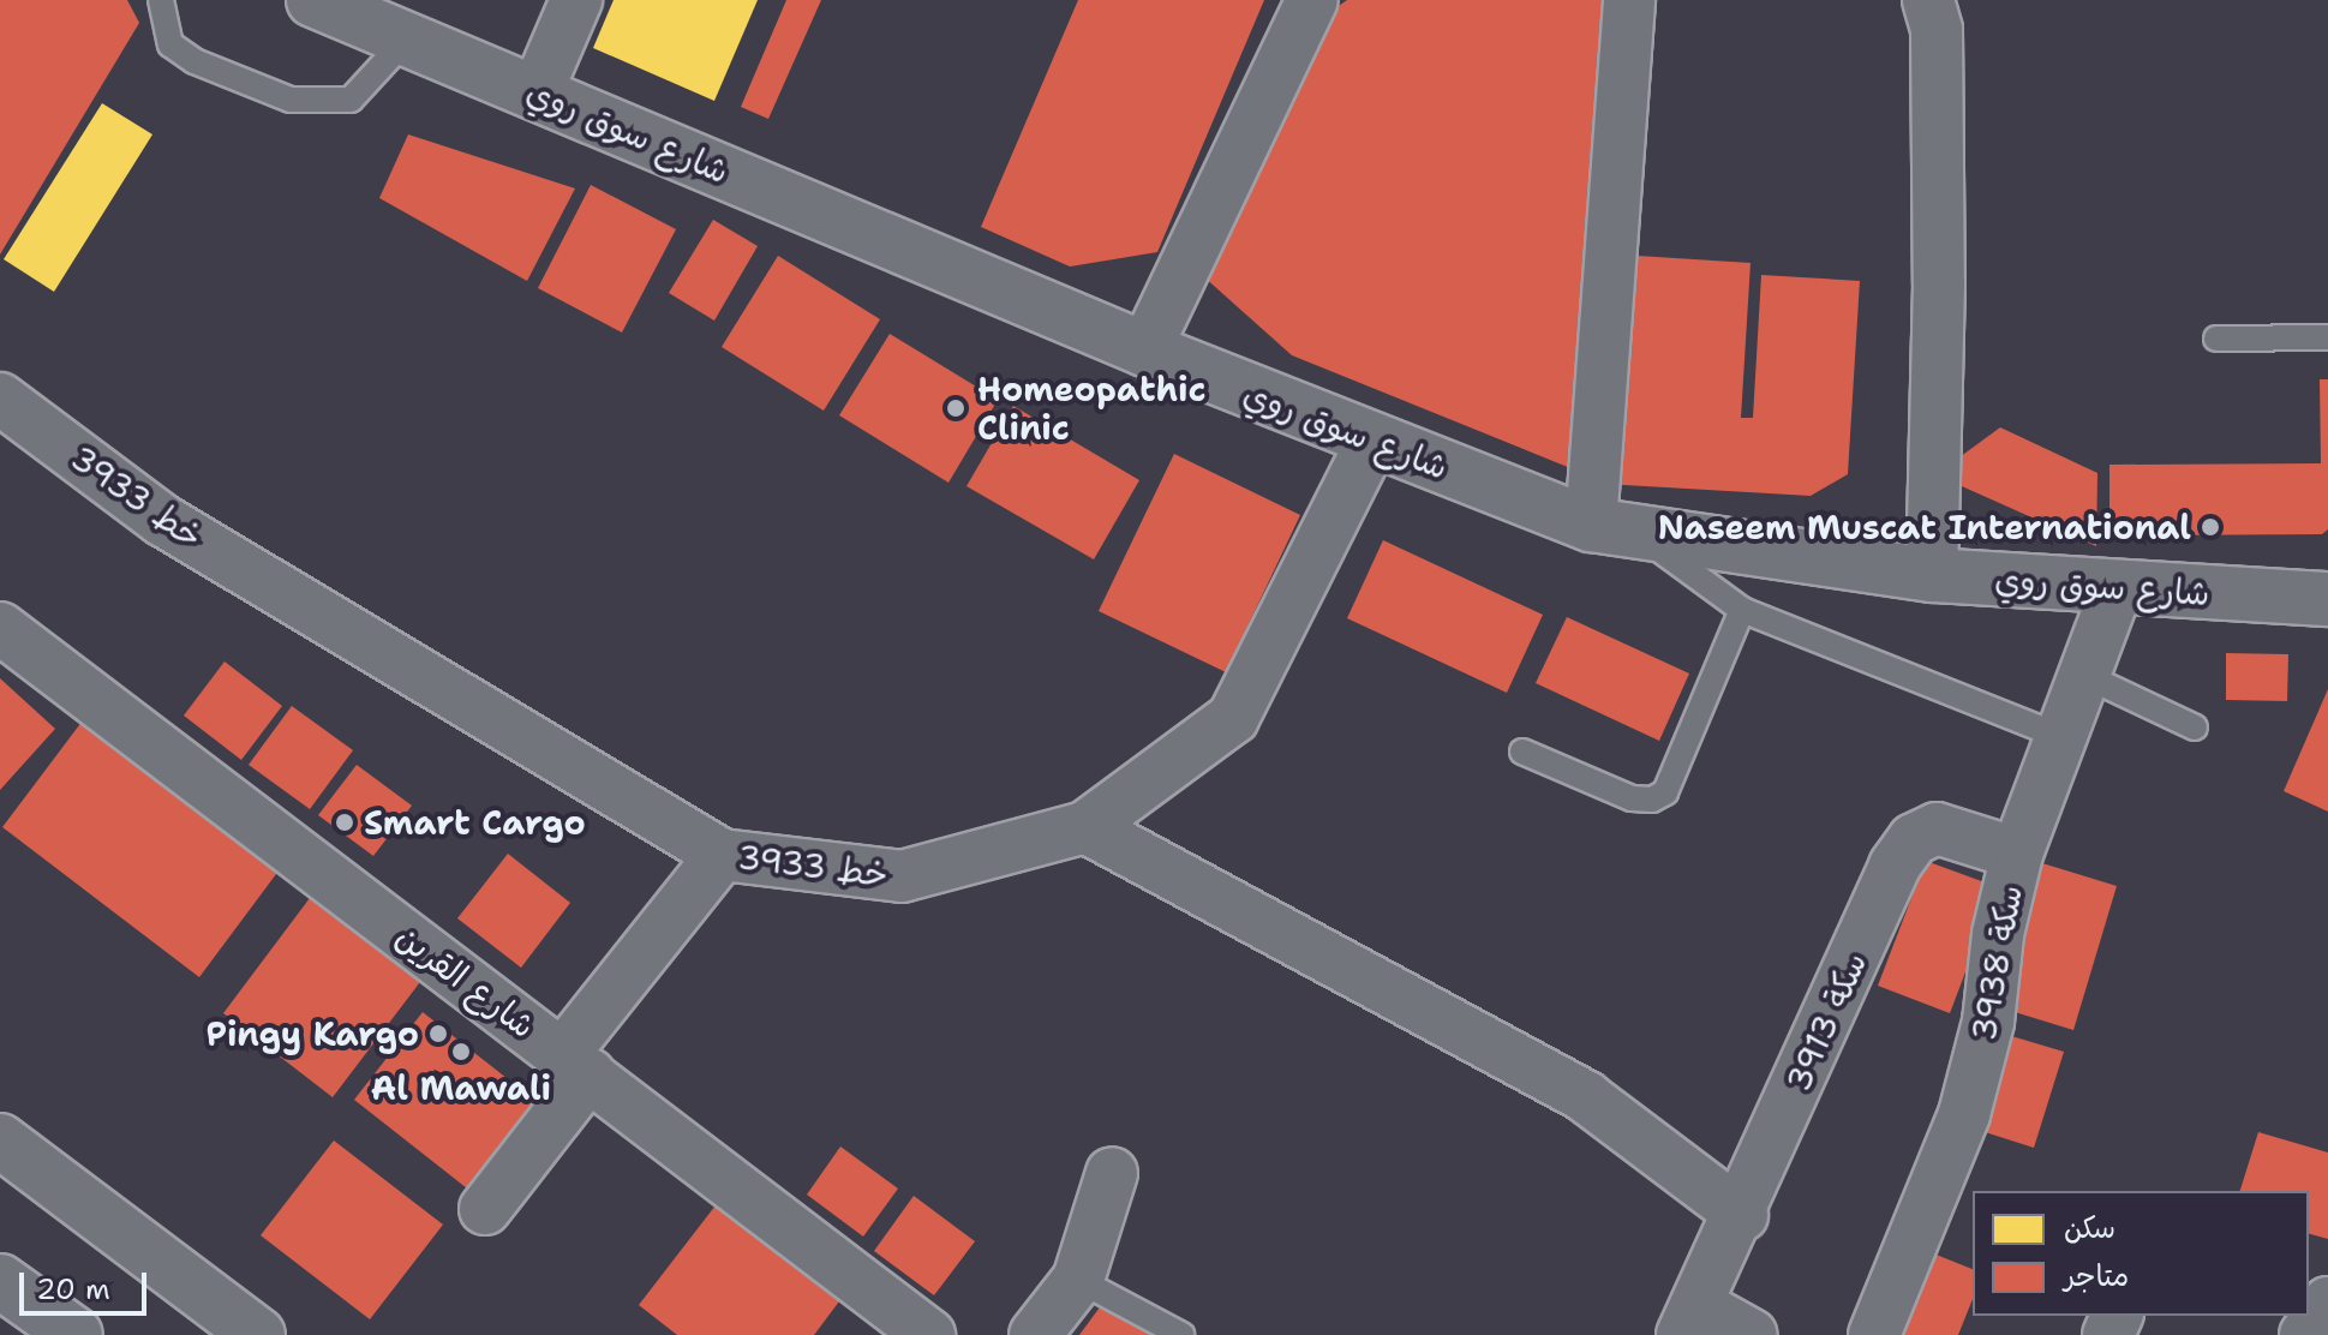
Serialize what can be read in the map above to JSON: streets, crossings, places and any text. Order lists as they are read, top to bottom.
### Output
{
  "streets": {
    "main road": ["شارع سوق روي"],
    "street": [
      "3933 خط",
      "سكة 3938",
      "شارع القرين",
      "سكة 3913"
    ]
  },
  "crossings": [
    ["شارع سوق روي", "3933 خط"],
    ["شارع سوق روي", "سكة 3938"],
    ["سكة 3938", "سكة 3913"]
  ],
  "places": [
    "Homeopathic Clinic",
    "Naseem Muscat International",
    "Smart Cargo",
    "Pingy Kargo",
    "Al Mawali"
  ],
  "legend": ["سكن", "متاجر"],
  "scale_bar": "20 m"
}
